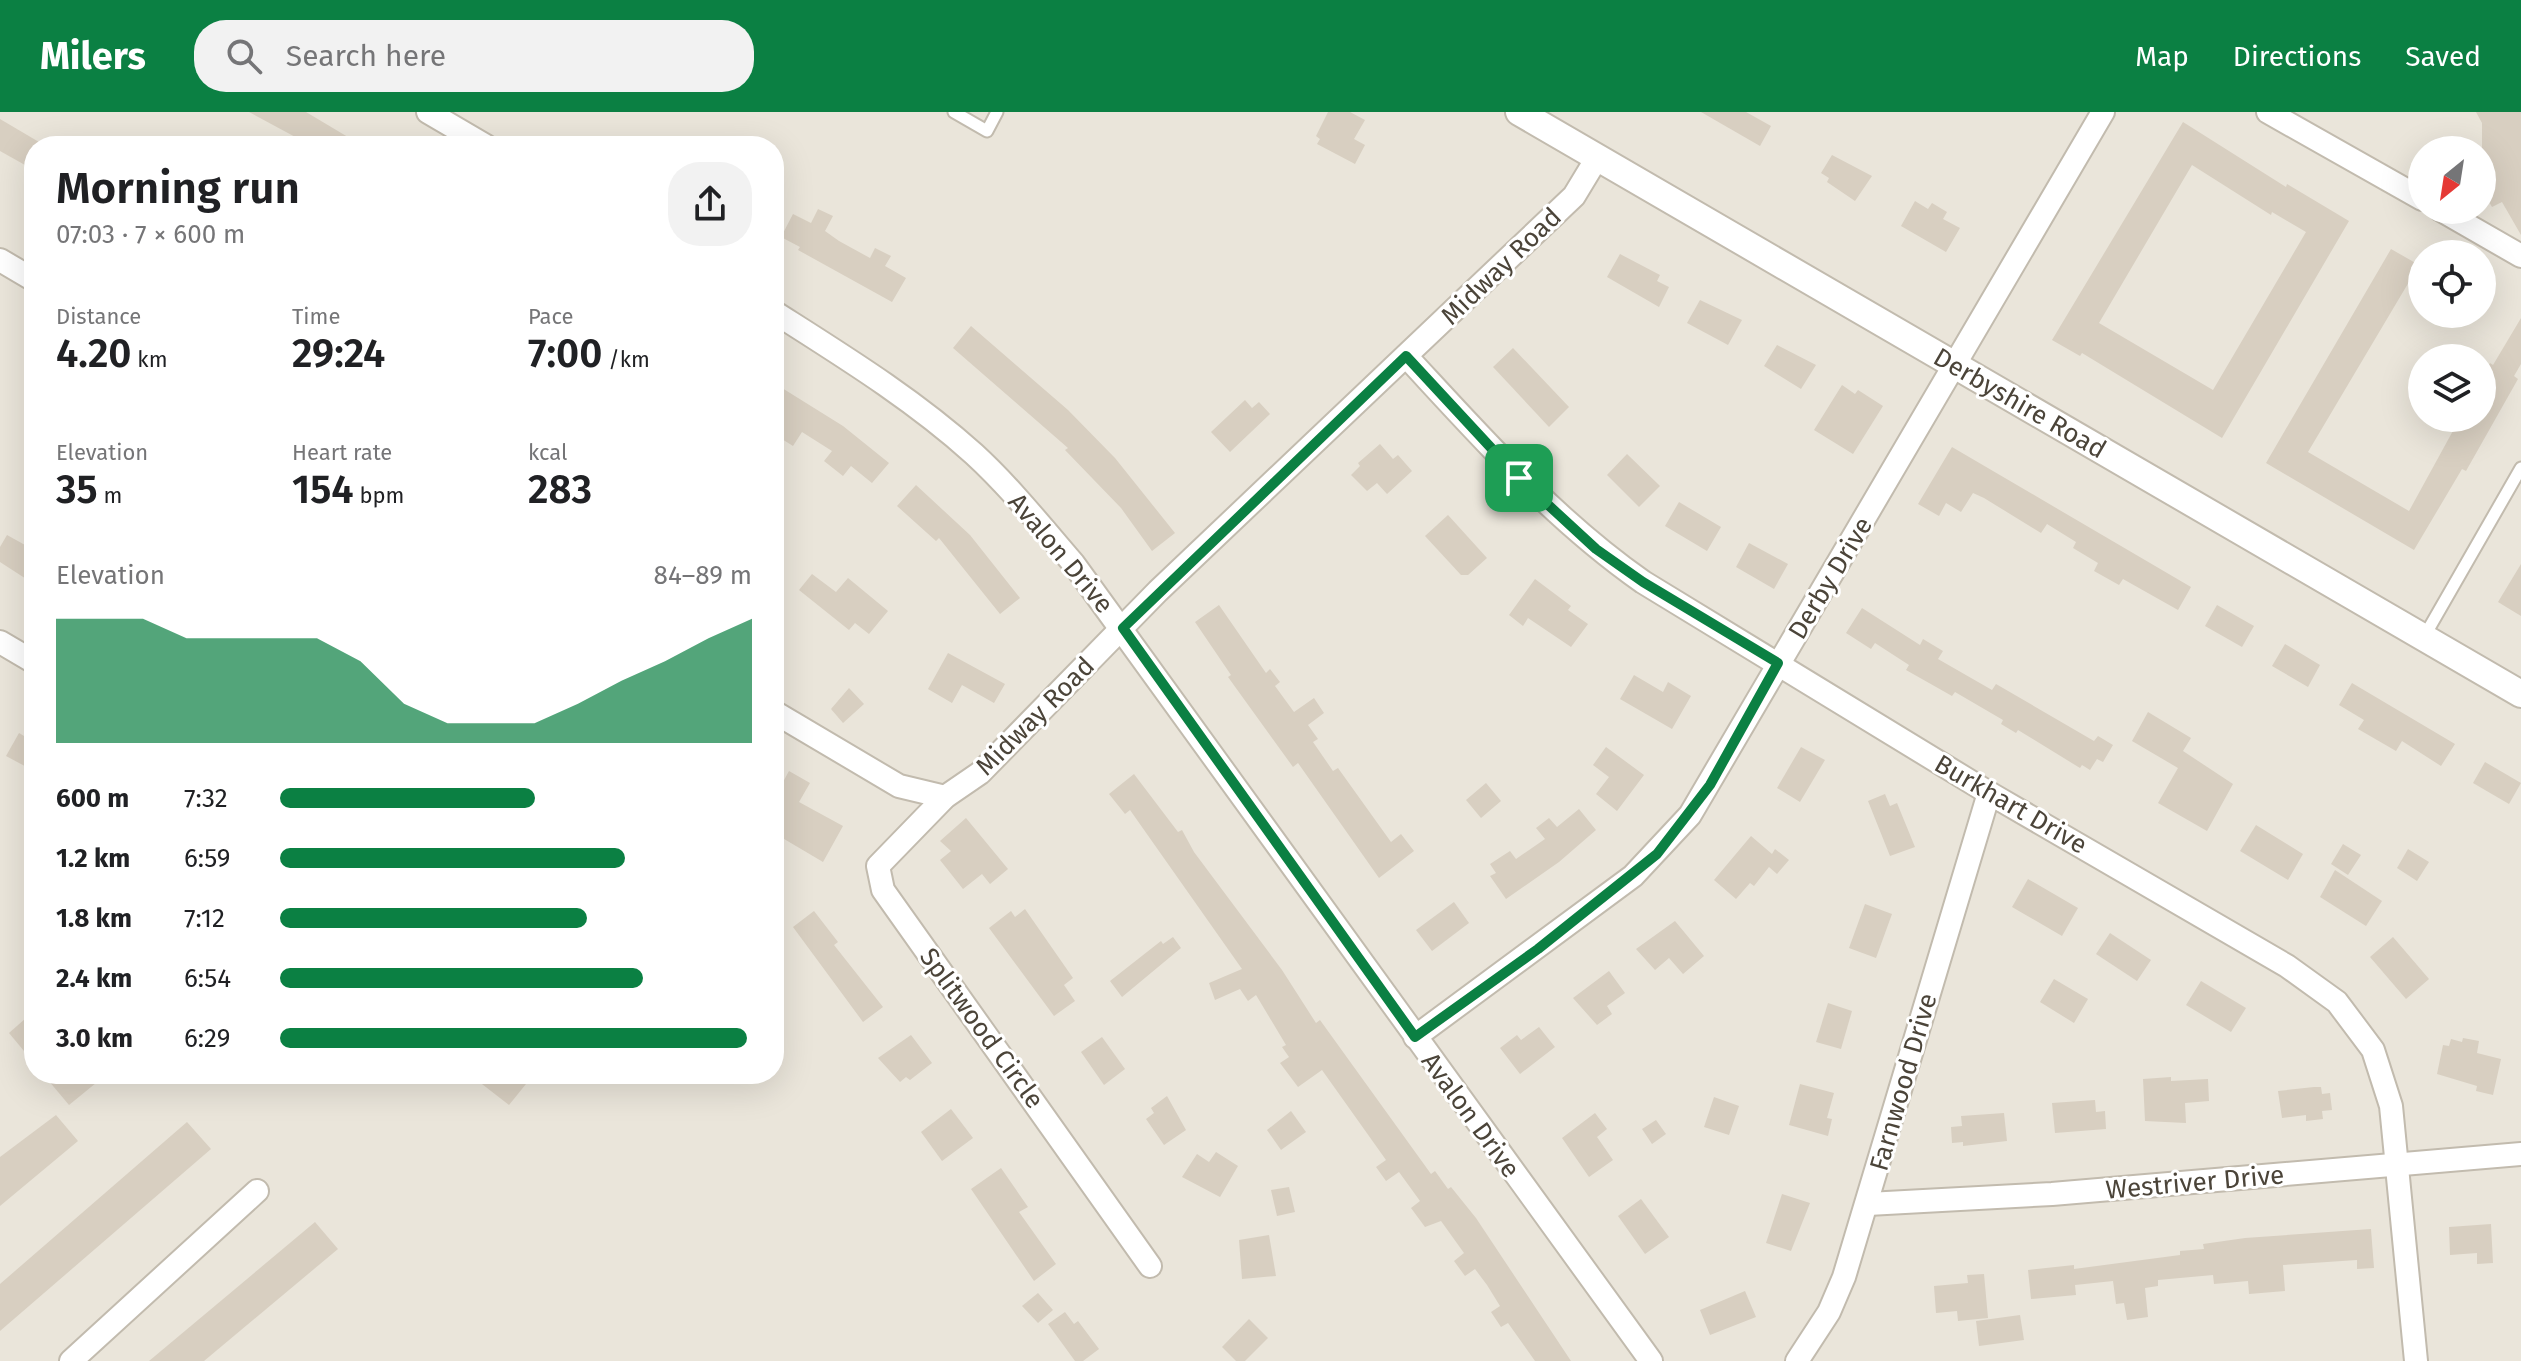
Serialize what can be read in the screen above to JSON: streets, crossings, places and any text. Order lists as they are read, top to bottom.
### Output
{
  "streets": {
    "street": [
      "Midway Road",
      "Derbyshire Road",
      "Avalon Drive",
      "Derby Drive",
      "Burkhart Drive",
      "Splitwood Circle",
      "Farnwood Drive",
      "Westriver Drive"
    ]
  },
  "crossings": [
    ["Midway Road", "Derbyshire Road"],
    ["Midway Road", "Avalon Drive"],
    ["Midway Road", "Burkhart Drive"],
    ["Midway Road", "Splitwood Circle"],
    ["Derbyshire Road", "Derby Drive"],
    ["Avalon Drive", "Derby Drive"],
    ["Derby Drive", "Burkhart Drive"],
    ["Burkhart Drive", "Farnwood Drive"],
    ["Burkhart Drive", "Westriver Drive"],
    ["Farnwood Drive", "Westriver Drive"]
  ],
  "north": "bottom left",
  "page": {
    "header": "Milers",
    "search": "Search here",
    "nav": ["Map", "Directions", "Saved"],
    "heading": ["Morning run", "07:03 · 7 × 600 m"],
    "stats": [
      ["Distance", "4.20 km"],
      ["Time", "29:24"],
      ["Pace", "7:00 /km"],
      ["Elevation", "35 m"],
      ["Heart rate", "154 bpm"],
      ["kcal", "283"]
    ],
    "chart": ["Elevation", "84–89 m"],
    "list": [
      {
        "name": "600 m",
        "note": "7:32"
      },
      {
        "name": "1.2 km",
        "note": "6:59"
      },
      {
        "name": "1.8 km",
        "note": "7:12"
      },
      {
        "name": "2.4 km",
        "note": "6:54"
      },
      {
        "name": "3.0 km",
        "note": "6:29"
      }
    ]
  }
}
